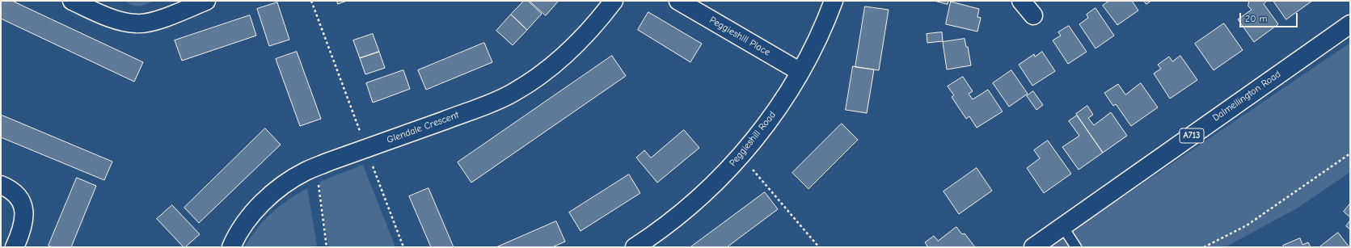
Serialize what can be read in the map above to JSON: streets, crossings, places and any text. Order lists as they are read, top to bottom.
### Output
{
  "streets": {
    "street": [
      "Peggieshill Place",
      "Dalmellington Road",
      "Glendale Crescent",
      "A713",
      "Peggieshill Road"
    ]
  },
  "crossings": [
    ["Peggieshill Place", "Peggieshill Road"]
  ],
  "scale_bar": "20 m"
}
